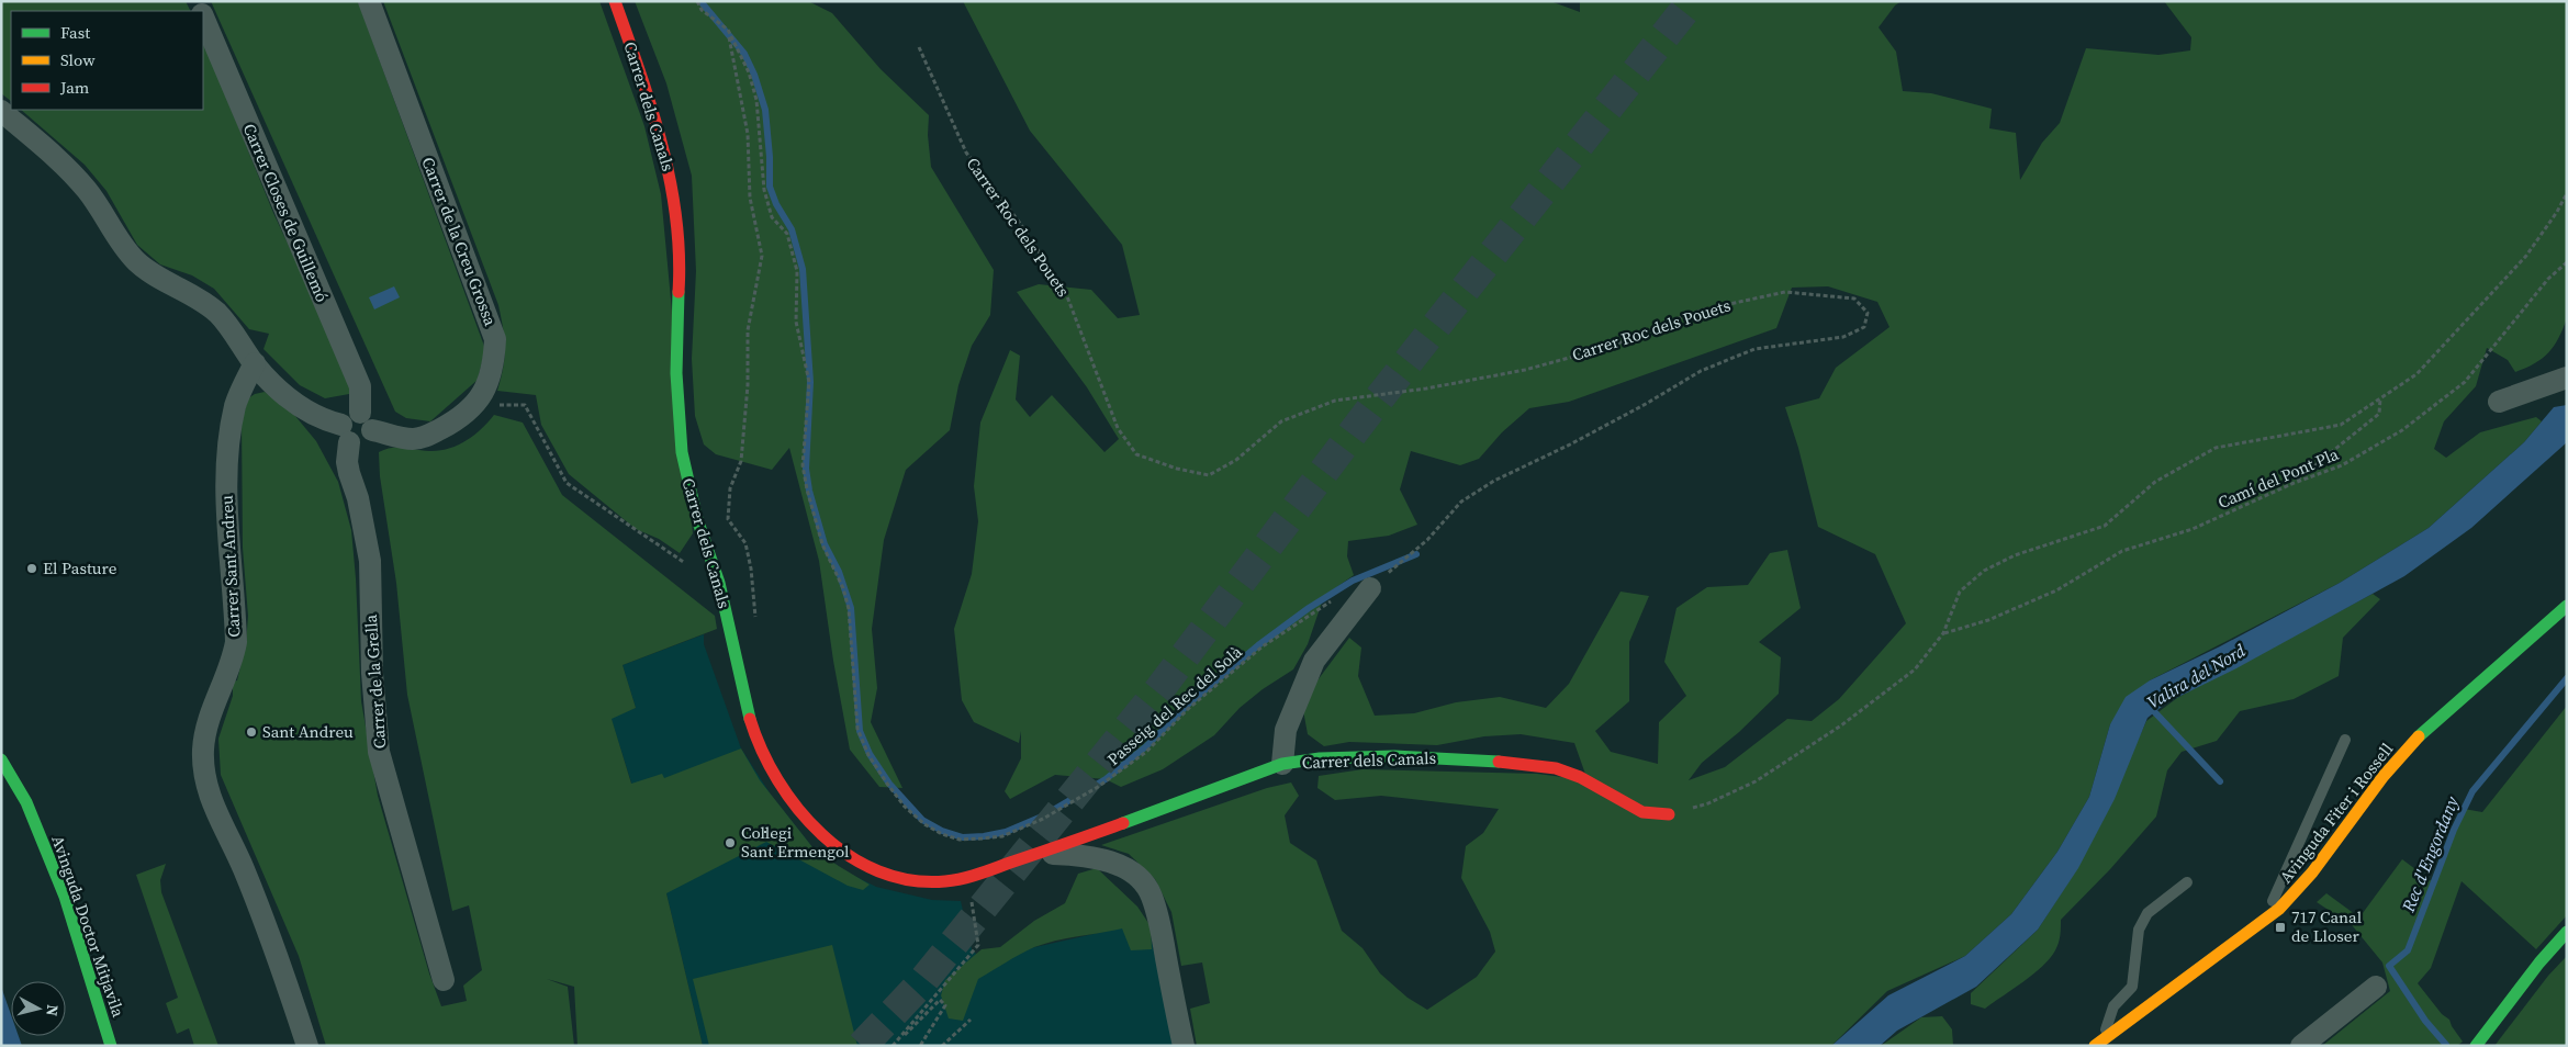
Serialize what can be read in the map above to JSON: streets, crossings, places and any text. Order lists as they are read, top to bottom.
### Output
{
  "streets": {
    "street": [
      "Carrer dels Canals",
      "Carrer Closes de Guillemó",
      "Carrer de la Creu Grossa",
      "Carrer Sant Andreu",
      "Carrer de la Grella",
      "Avinguda Fiter i Rossell",
      "Avinguda Doctor Mitjavila"
    ],
    "path": ["Carrer Roc dels Pouets", "Camí del Pont Pla", "Passeig del Rec del Solà"]
  },
  "crossings": [
    ["Carrer Closes de Guillemó", "Carrer de la Creu Grossa"]
  ],
  "water": ["Valira del Nord", "Rec d'Engordany"],
  "places": {
    "other": ["El Pasture", "Sant Andreu", "Col·legi Sant Ermengol"],
    "transit": ["717 Canal de Lloser"]
  },
  "legend": ["Fast", "Slow", "Jam"],
  "north": "right"
}
